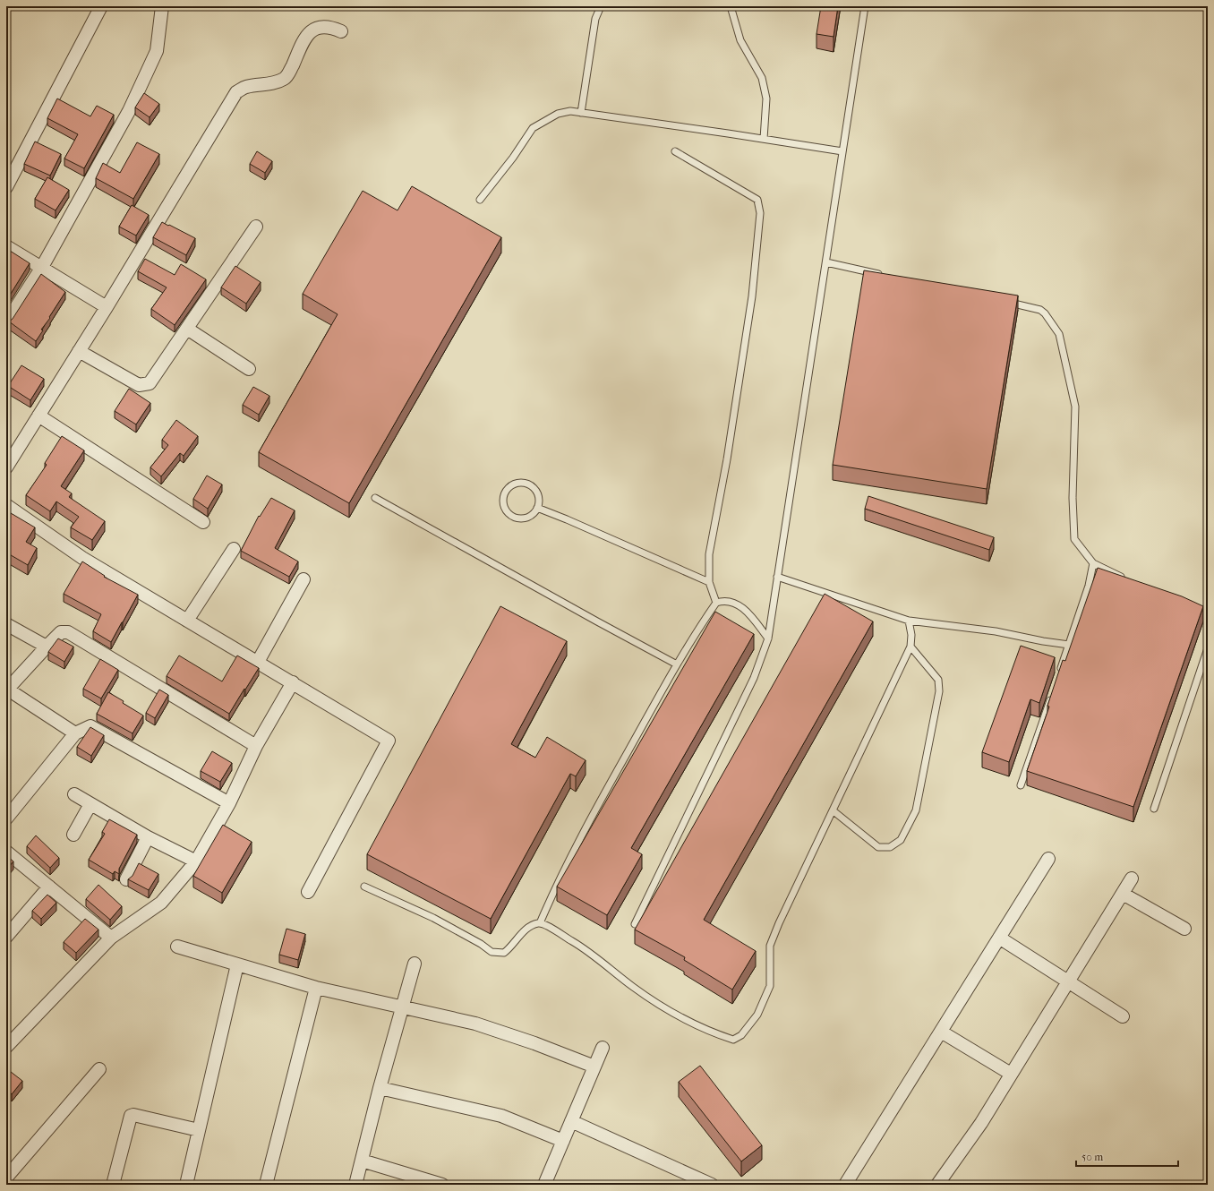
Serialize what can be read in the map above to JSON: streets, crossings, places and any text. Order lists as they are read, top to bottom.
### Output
{
  "scale_bar": "50 m"
}
